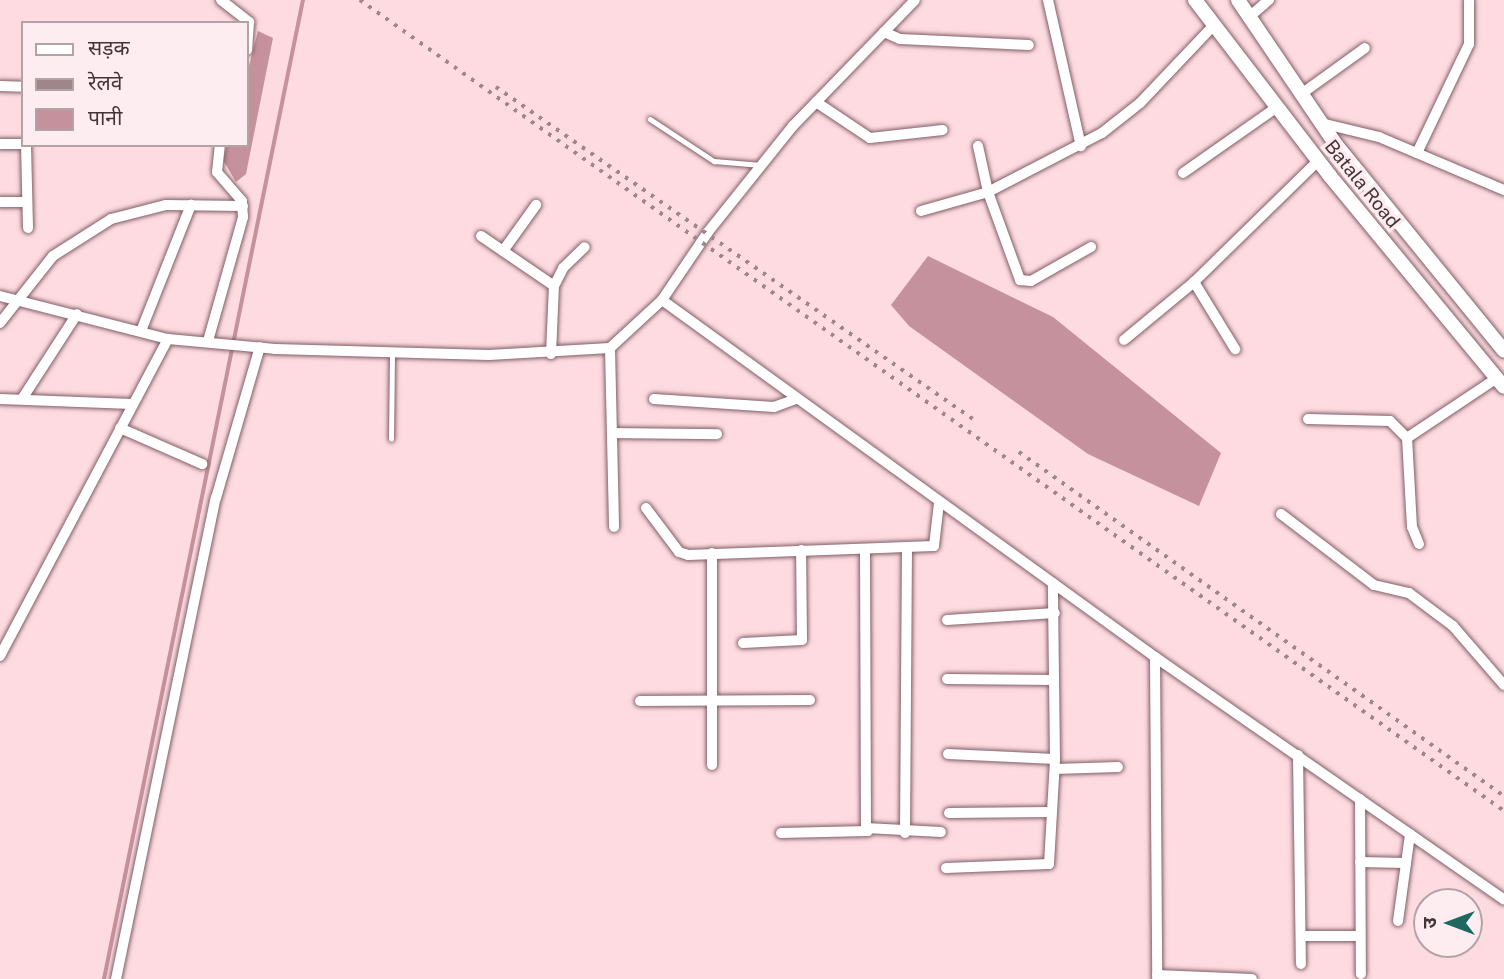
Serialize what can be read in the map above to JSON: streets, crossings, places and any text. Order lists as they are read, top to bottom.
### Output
{
  "streets": {
    "main road": ["Batala Road"]
  },
  "legend": ["सड़क", "रेलवे", "पानी"],
  "north": "left"
}
